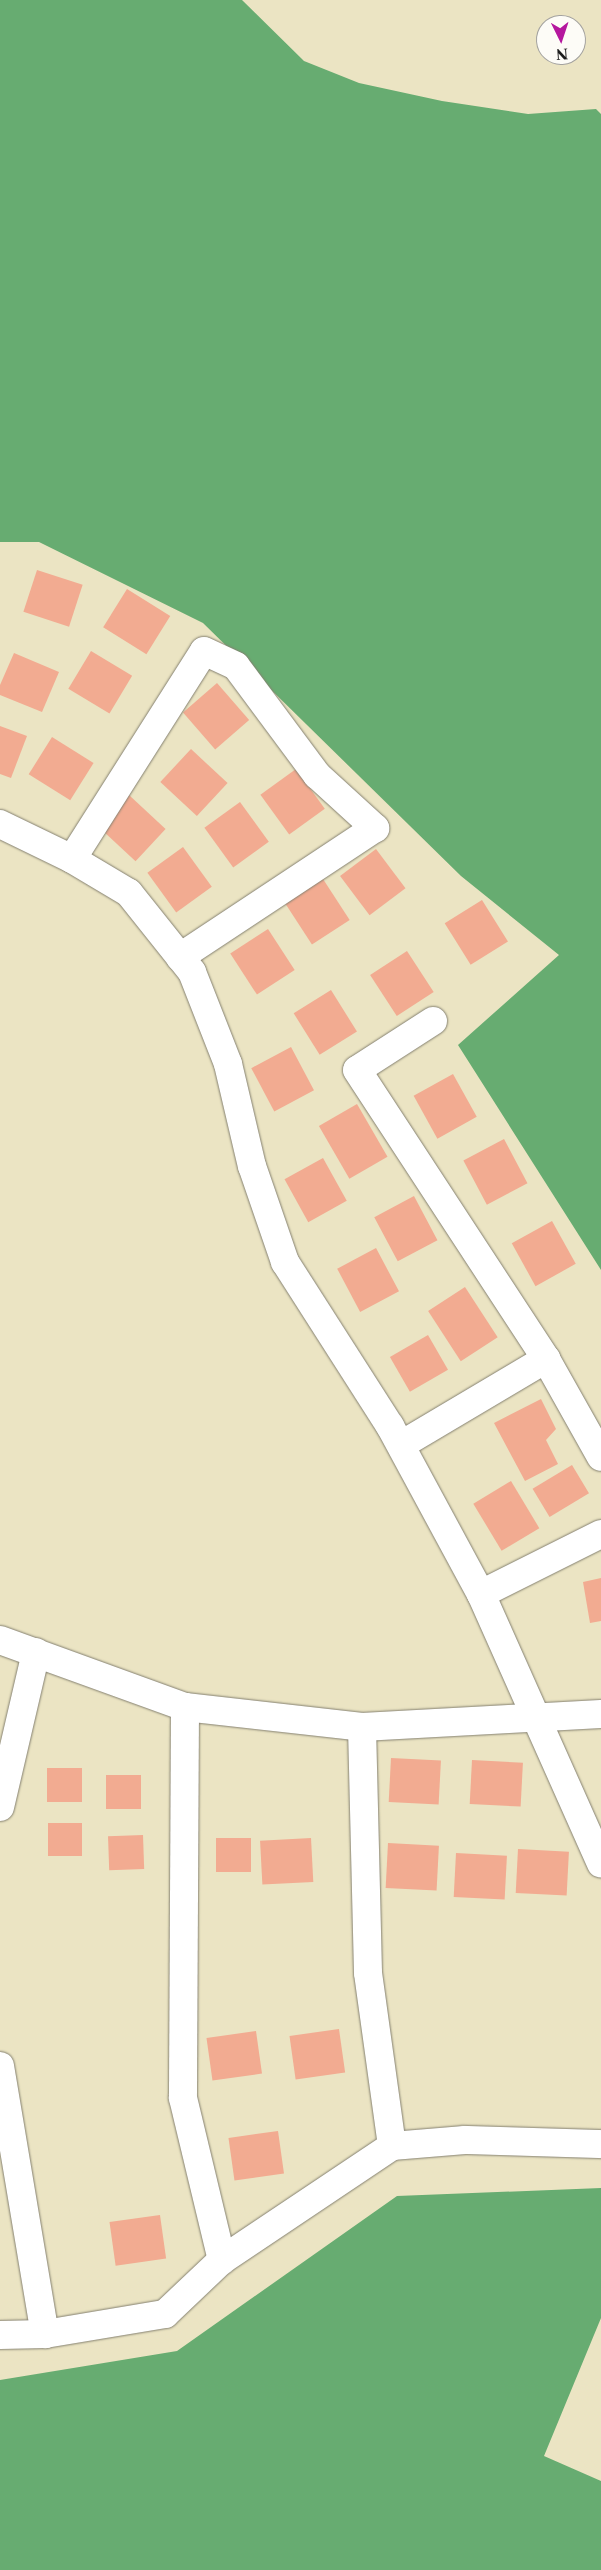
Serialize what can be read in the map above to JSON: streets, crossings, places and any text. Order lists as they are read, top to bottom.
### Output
{
  "north": "bottom"
}
